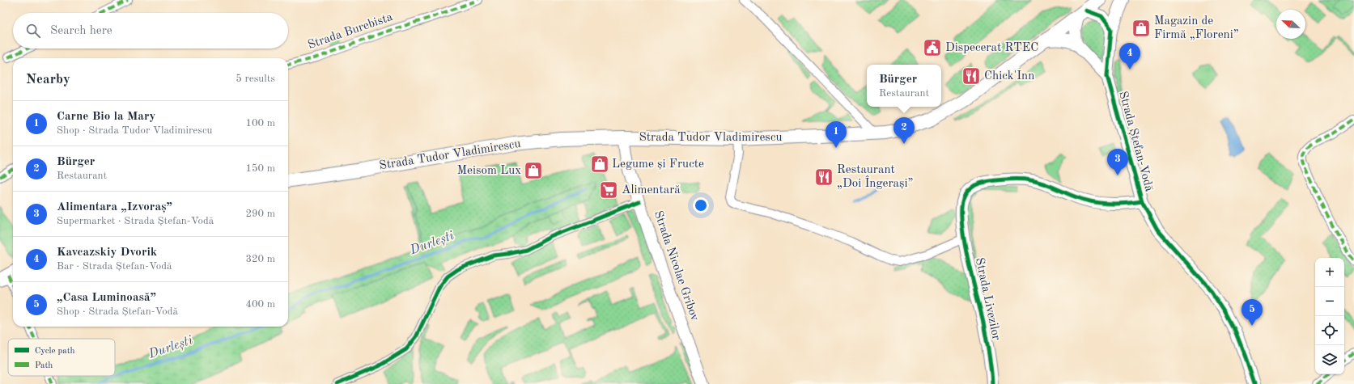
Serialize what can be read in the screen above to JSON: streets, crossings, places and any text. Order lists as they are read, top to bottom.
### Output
{
  "streets": {
    "main road": ["Strada Tudor Vladimirescu"],
    "street": [
      "Strada Burebista",
      "Strada Ștefan-Vodă",
      "Strada Nicolae Gribov",
      "Strada Livezilor"
    ]
  },
  "crossings": [
    ["Strada Tudor Vladimirescu", "Strada Nicolae Gribov"],
    ["Strada Ștefan-Vodă", "Strada Livezilor"]
  ],
  "water": ["Durlești"],
  "places": {
    "shop": ["Magazin de Firmă „Floreni”", "Legume și Fructe", "Meisom Lux"],
    "public building": ["Dispecerat RTEC"],
    "restaurant": ["Chick'Inn", "Restaurant „Doi Îngerași”"],
    "supermarket": ["Alimentară"]
  },
  "legend": ["Cycle path", "Path"],
  "north": "top left",
  "page": {
    "search": "Search here",
    "pins": [
      "4",
      "2",
      "1",
      "3",
      "5"
    ],
    "heading": ["Nearby", "5 results"],
    "popup": ["Bürger", "Restaurant"],
    "list": [
      {
        "mark": "1",
        "name": "Carne Bio la Mary",
        "note": "Shop · Strada Tudor Vladimirescu",
        "value": "100 m"
      },
      {
        "mark": "2",
        "name": "Bürger",
        "note": "Restaurant",
        "value": "150 m"
      },
      {
        "mark": "3",
        "name": "Alimentara „Izvoraș”",
        "note": "Supermarket · Strada Ștefan-Vodă",
        "value": "290 m"
      },
      {
        "mark": "4",
        "name": "Kavcazskiy Dvorik",
        "note": "Bar · Strada Ștefan-Vodă",
        "value": "320 m"
      },
      {
        "mark": "5",
        "name": "„Casa Luminoasă”",
        "note": "Shop · Strada Ștefan-Vodă",
        "value": "400 m"
      }
    ],
    "map_buttons": ["+", "−"]
  }
}
